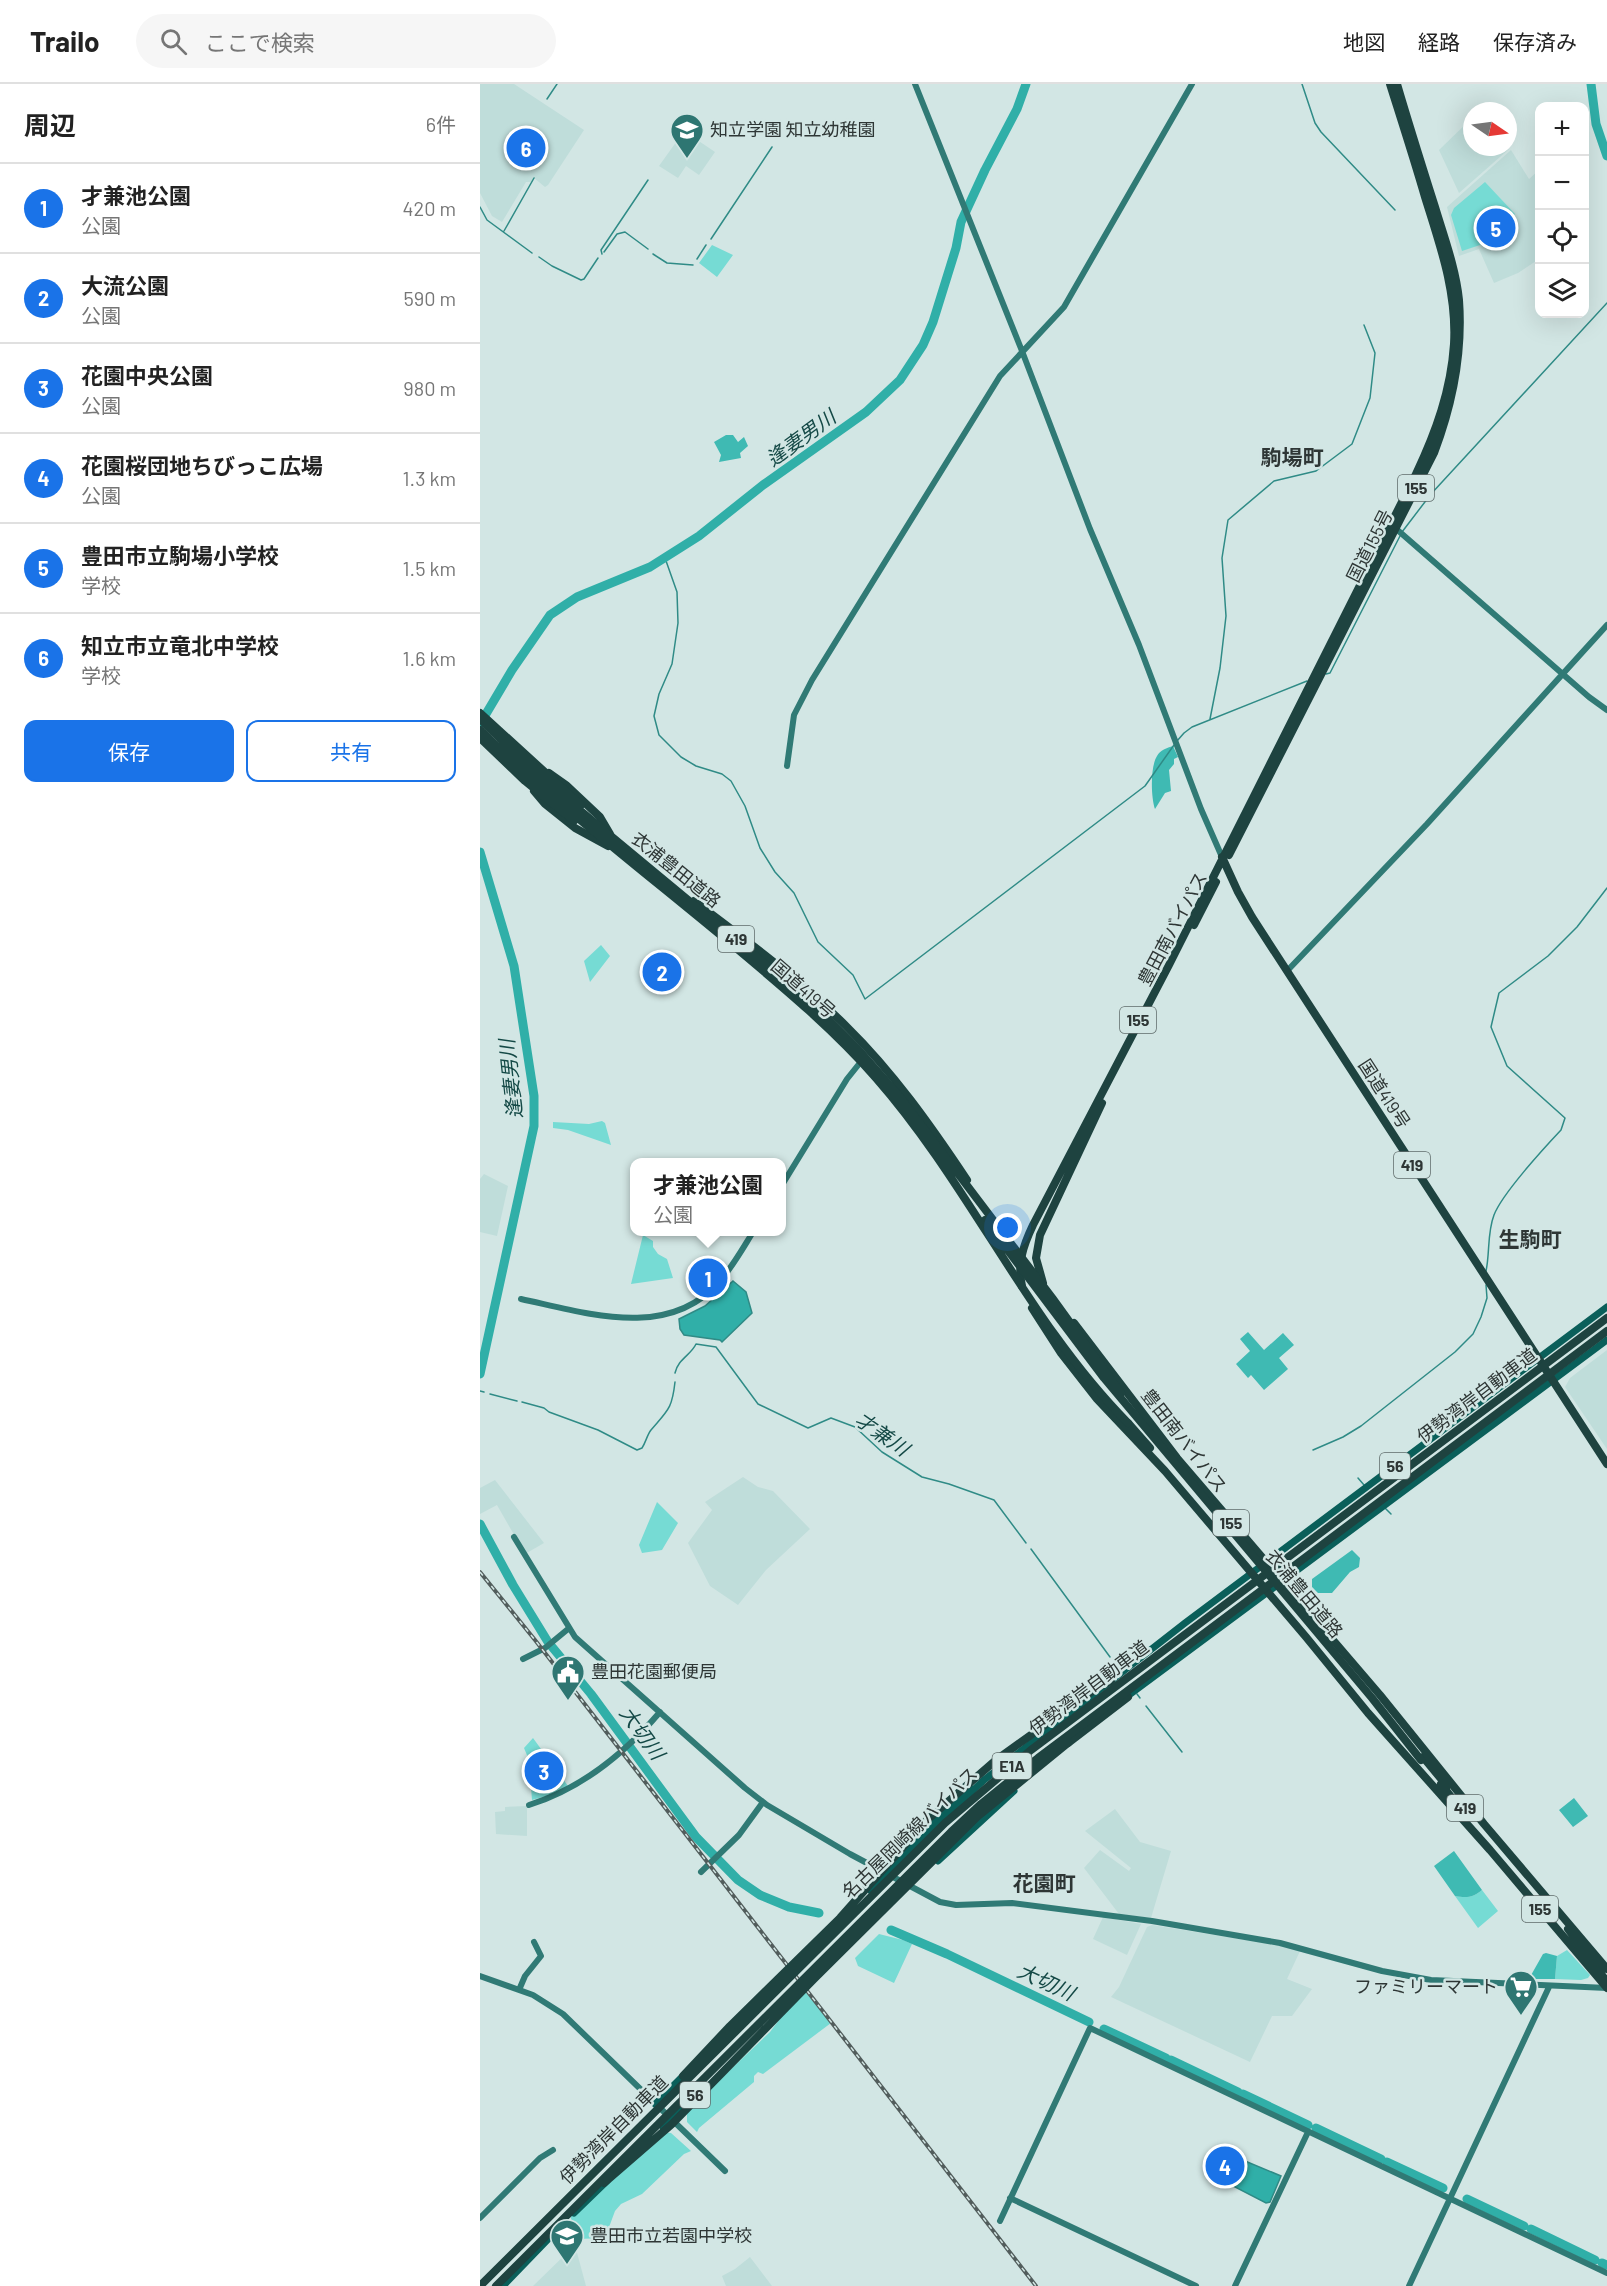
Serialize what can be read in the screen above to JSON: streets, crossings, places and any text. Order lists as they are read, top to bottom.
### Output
{
  "streets": {
    "highway": [
      "155",
      "国道155号",
      "衣浦豊田道路",
      "豊田南バイパス",
      "419",
      "国道419号",
      "伊勢湾岸自動車道",
      "E1A"
    ],
    "main road": ["56", "名古屋岡崎線バイパス"]
  },
  "crossings": [
    ["155", "衣浦豊田道路"],
    ["155", "豊田南バイパス"],
    ["155", "56"],
    ["国道155号", "豊田南バイパス"],
    ["国道155号", "国道419号"],
    ["衣浦豊田道路", "豊田南バイパス"],
    ["衣浦豊田道路", "国道419号"],
    ["豊田南バイパス", "国道419号"],
    ["豊田南バイパス", "56"],
    ["419", "国道419号"],
    ["国道419号", "56"],
    ["伊勢湾岸自動車道", "名古屋岡崎線バイパス"]
  ],
  "districts": ["駒場町", "生駒町", "花園町"],
  "water": ["逢妻男川", "才兼川", "大切川"],
  "places": {
    "school or university": ["知立学園 知立幼稚園", "豊田市立若園中学校"],
    "public building": ["豊田花園郵便局"],
    "supermarket": ["ファミリーマート"]
  },
  "north": "right",
  "page": {
    "header": "Trailo",
    "search": "ここで検索",
    "nav": ["地図", "経路", "保存済み"],
    "heading": ["周辺", "6件"],
    "map_buttons": ["+", "−"],
    "pins": [
      "6",
      "5",
      "2",
      "1",
      "3",
      "4"
    ],
    "list": [
      {
        "mark": "1",
        "name": "才兼池公園",
        "note": "公園",
        "value": "420 m"
      },
      {
        "mark": "2",
        "name": "大流公園",
        "note": "公園",
        "value": "590 m"
      },
      {
        "mark": "3",
        "name": "花園中央公園",
        "note": "公園",
        "value": "980 m"
      },
      {
        "mark": "4",
        "name": "花園桜団地ちびっこ広場",
        "note": "公園",
        "value": "1.3 km"
      },
      {
        "mark": "5",
        "name": "豊田市立駒場小学校",
        "note": "学校",
        "value": "1.5 km"
      },
      {
        "mark": "6",
        "name": "知立市立竜北中学校",
        "note": "学校",
        "value": "1.6 km"
      }
    ],
    "buttons": ["保存", "共有"],
    "popup": ["才兼池公園", "公園"]
  }
}
